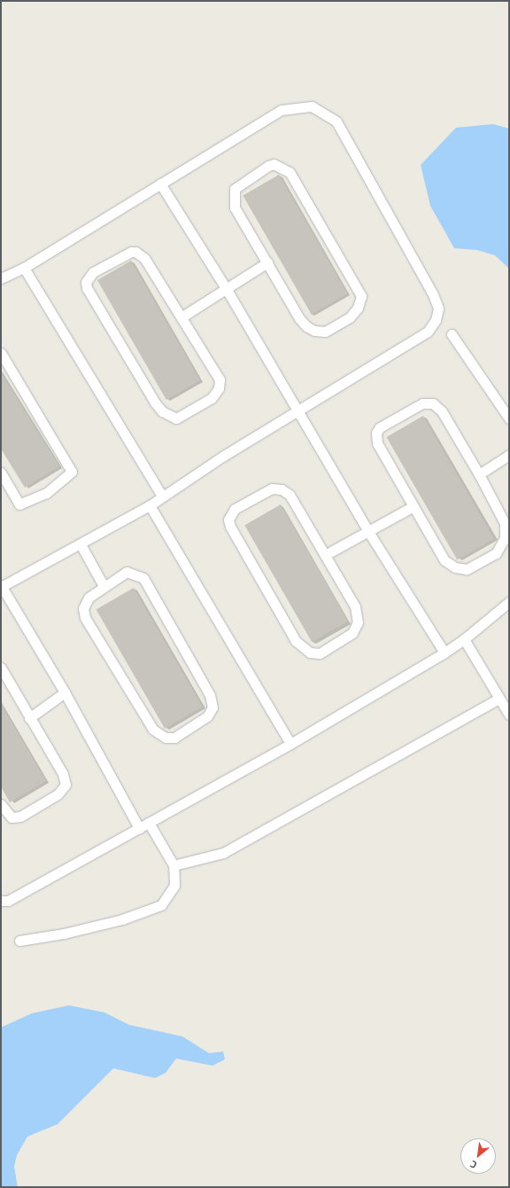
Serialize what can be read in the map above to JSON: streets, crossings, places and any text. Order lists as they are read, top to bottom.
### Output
{
  "north": "bottom left"
}
